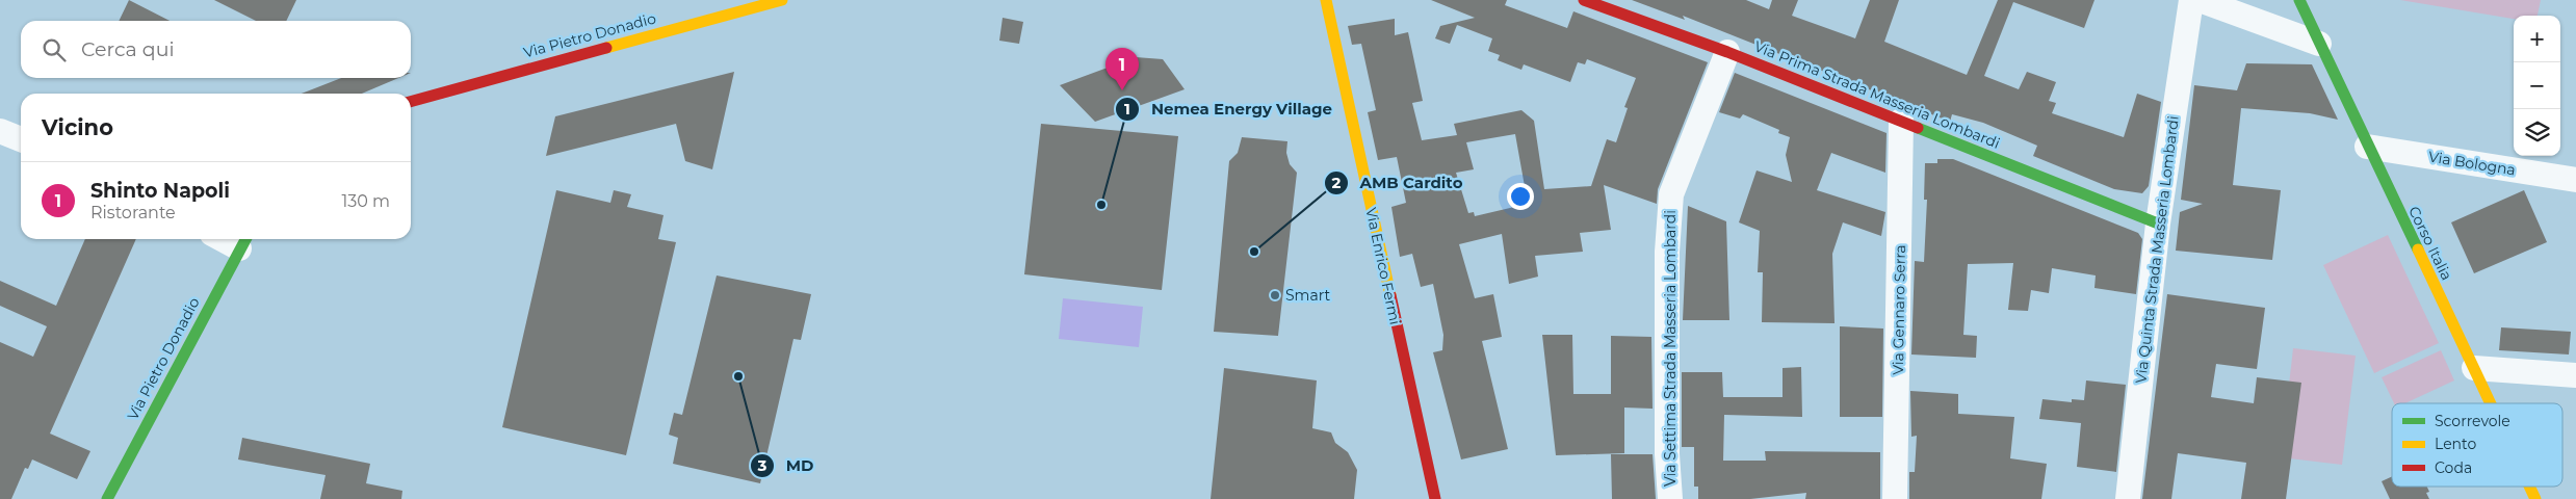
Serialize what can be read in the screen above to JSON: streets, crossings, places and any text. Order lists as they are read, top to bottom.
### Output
{
  "streets": {
    "street": [
      "Via Pietro Donadio",
      "Via Prima Strada Masseria Lombardi",
      "Via Bologna",
      "Corso Italia",
      "Via Quinta Strada Masseria Lombardi",
      "Via Enrico Fermi",
      "Via Gennaro Serra",
      "Via Settima Strada Masseria Lombardi"
    ]
  },
  "crossings": [
    ["Via Prima Strada Masseria Lombardi", "Via Quinta Strada Masseria Lombardi"],
    ["Via Prima Strada Masseria Lombardi", "Via Gennaro Serra"],
    ["Via Prima Strada Masseria Lombardi", "Via Settima Strada Masseria Lombardi"],
    ["Via Bologna", "Corso Italia"]
  ],
  "places": [
    "Nemea Energy Village",
    "AMB Cardito",
    "Smart",
    "MD"
  ],
  "legend": ["Scorrevole", "Lento", "Coda"],
  "page": {
    "map_buttons": ["+", "−"],
    "search": "Cerca qui",
    "pins": "1",
    "heading": "Vicino",
    "list": [
      {
        "mark": "1",
        "name": "Shinto Napoli",
        "note": "Ristorante",
        "value": "130 m"
      }
    ]
  }
}
